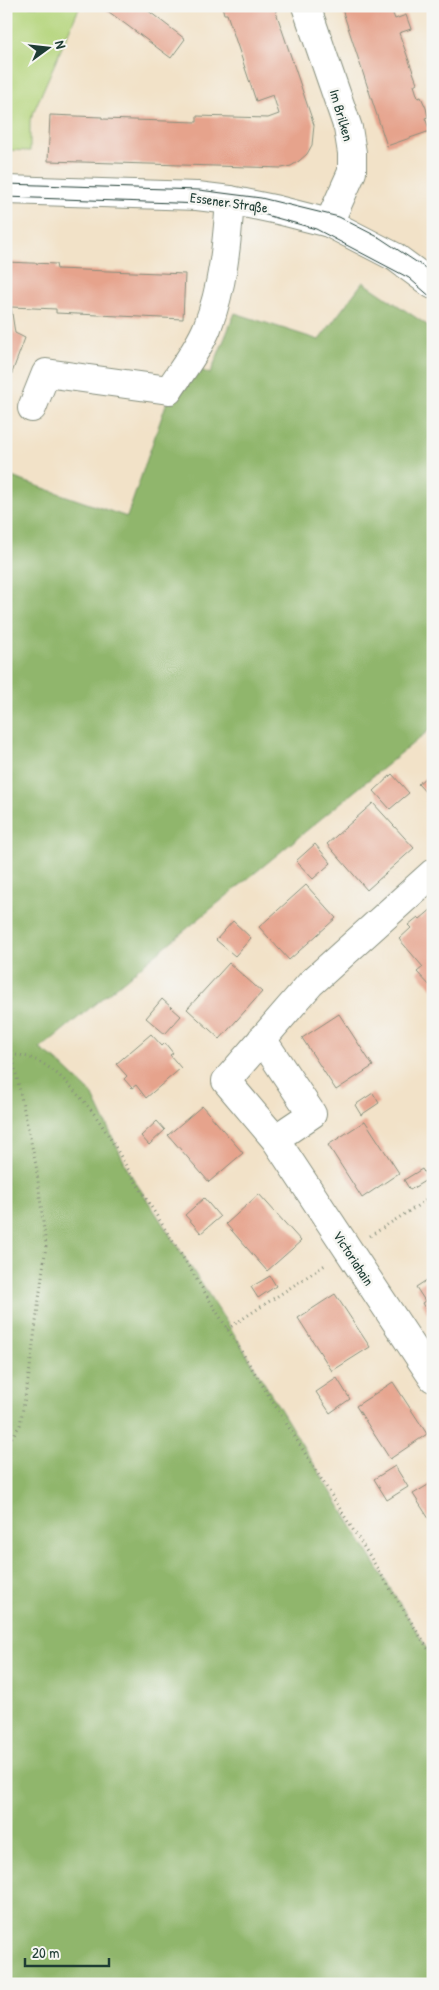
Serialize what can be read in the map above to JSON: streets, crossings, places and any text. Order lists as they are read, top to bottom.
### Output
{
  "streets": {
    "street": ["Im Brilken", "Essener Straße", "Victoriahain"]
  },
  "crossings": [
    ["Im Brilken", "Essener Straße"]
  ],
  "scale_bar": "20 m",
  "north": "right"
}
